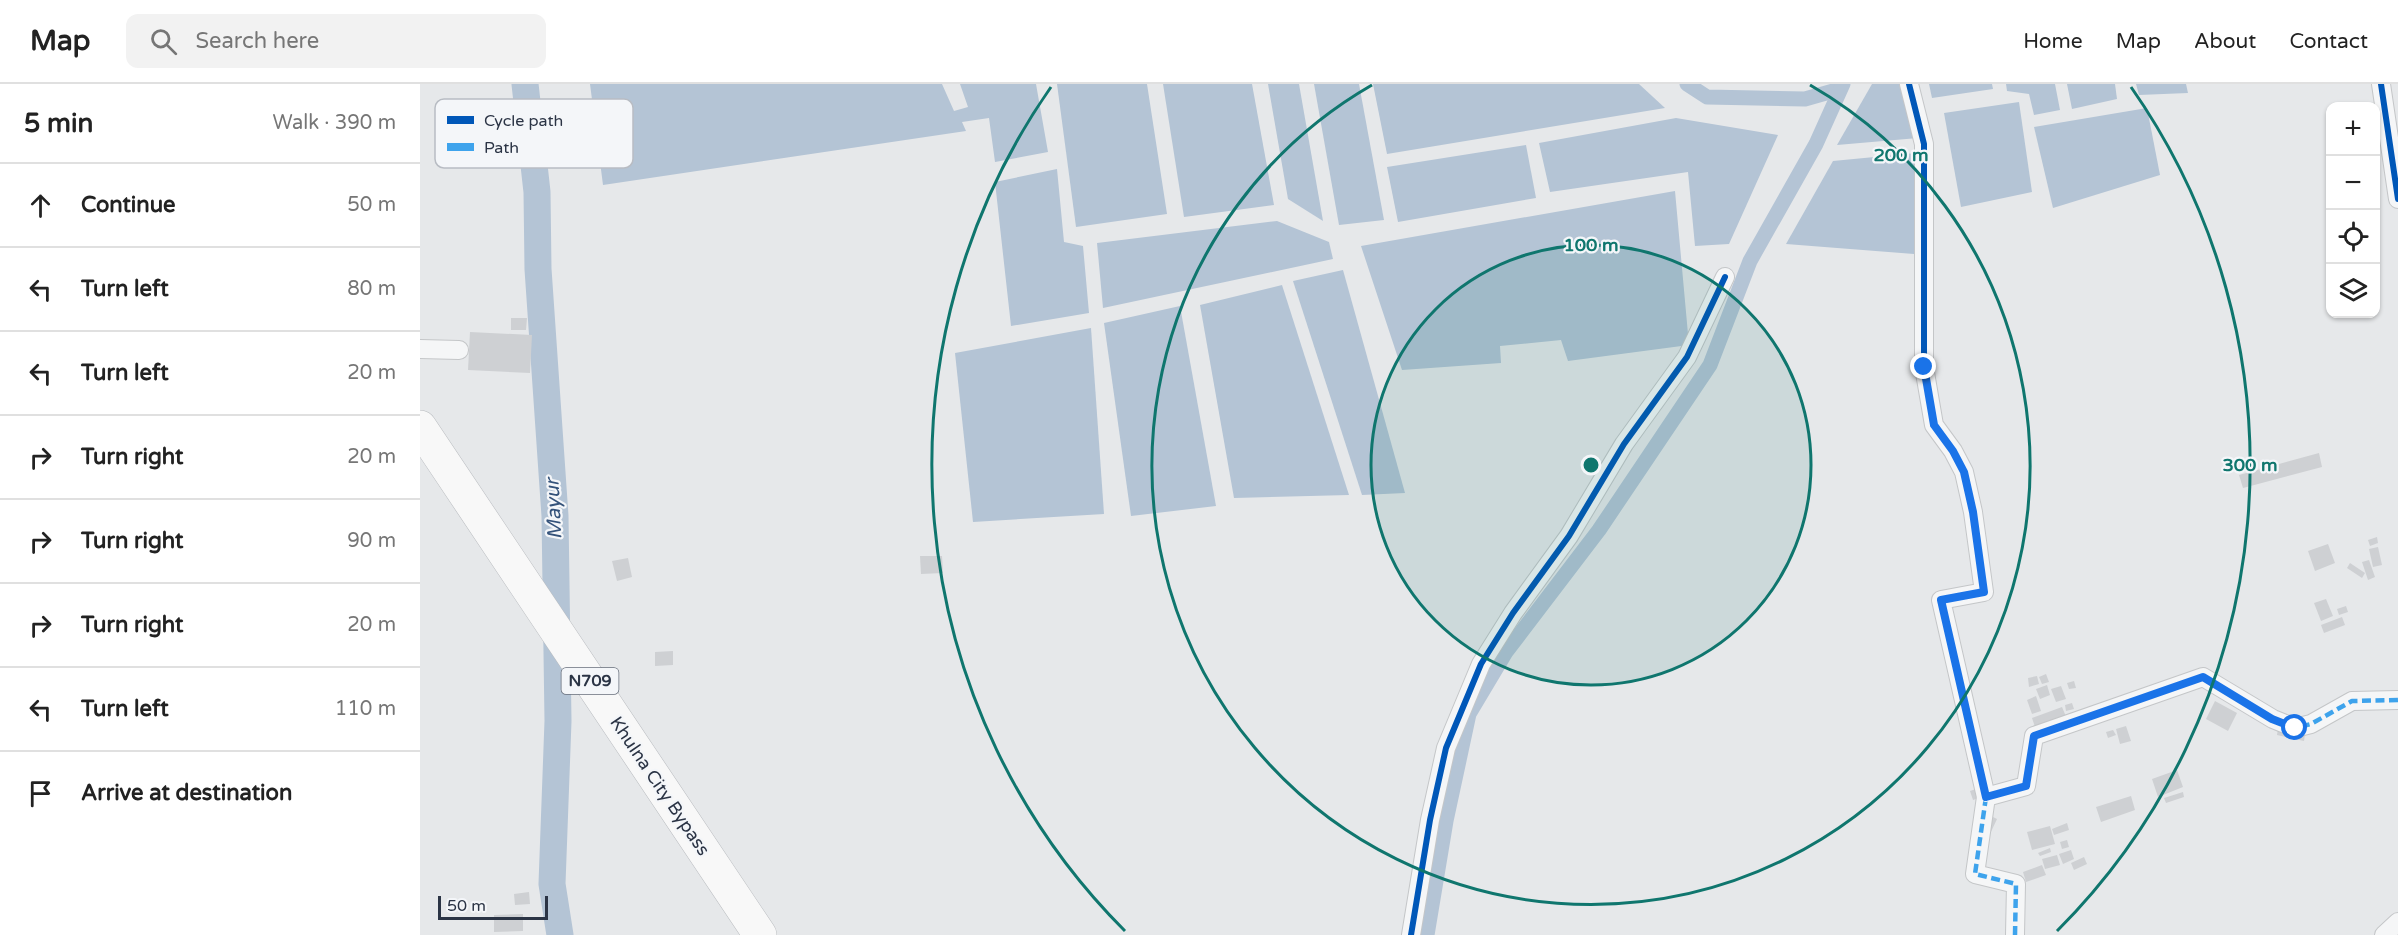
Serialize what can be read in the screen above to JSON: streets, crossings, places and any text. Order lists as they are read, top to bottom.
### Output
{
  "streets": {
    "highway": ["N709", "Khulna City Bypass"]
  },
  "water": ["Mayur"],
  "legend": ["Cycle path", "Path"],
  "scale_bar": "50 m",
  "page": {
    "header": "Map",
    "search": "Search here",
    "nav": [
      "Home",
      "Map",
      "About",
      "Contact"
    ],
    "heading": ["5 min", "Walk · 390 m"],
    "map_buttons": ["+", "−"],
    "list": [
      ["Continue", "50 m"],
      ["Turn left", "80 m"],
      ["Turn left", "20 m"],
      ["Turn right", "20 m"],
      ["Turn right", "90 m"],
      ["Turn right", "20 m"],
      ["Turn left", "110 m"],
      "Arrive at destination"
    ],
    "scale": "50 m"
  },
  "rings": ["200 m", "100 m", "300 m"]
}
